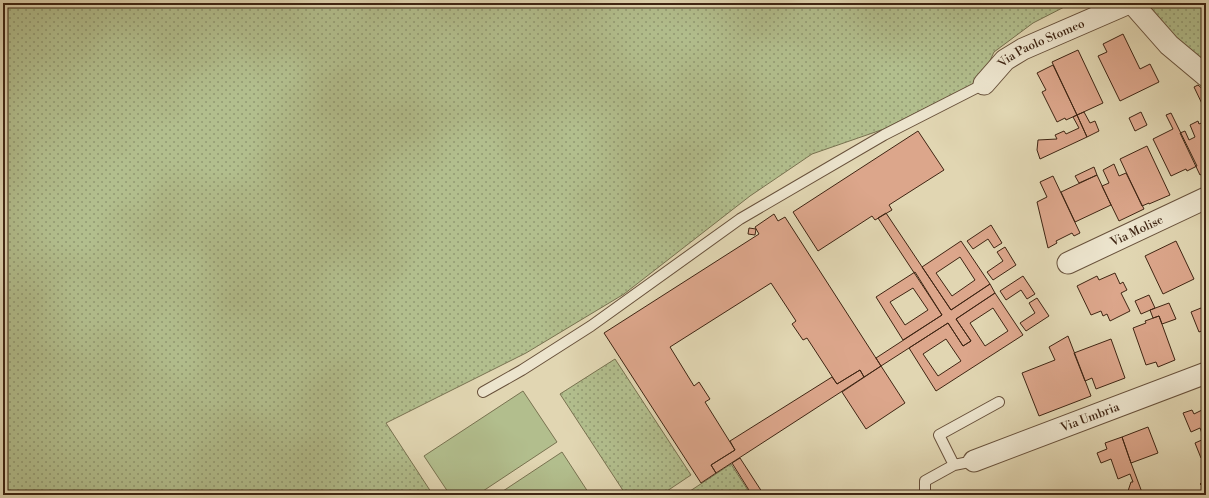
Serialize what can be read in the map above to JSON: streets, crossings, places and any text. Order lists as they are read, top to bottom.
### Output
{
  "streets": {
    "street": ["Via Paolo Stomeo", "Via Molise", "Via Umbria"]
  }
}
